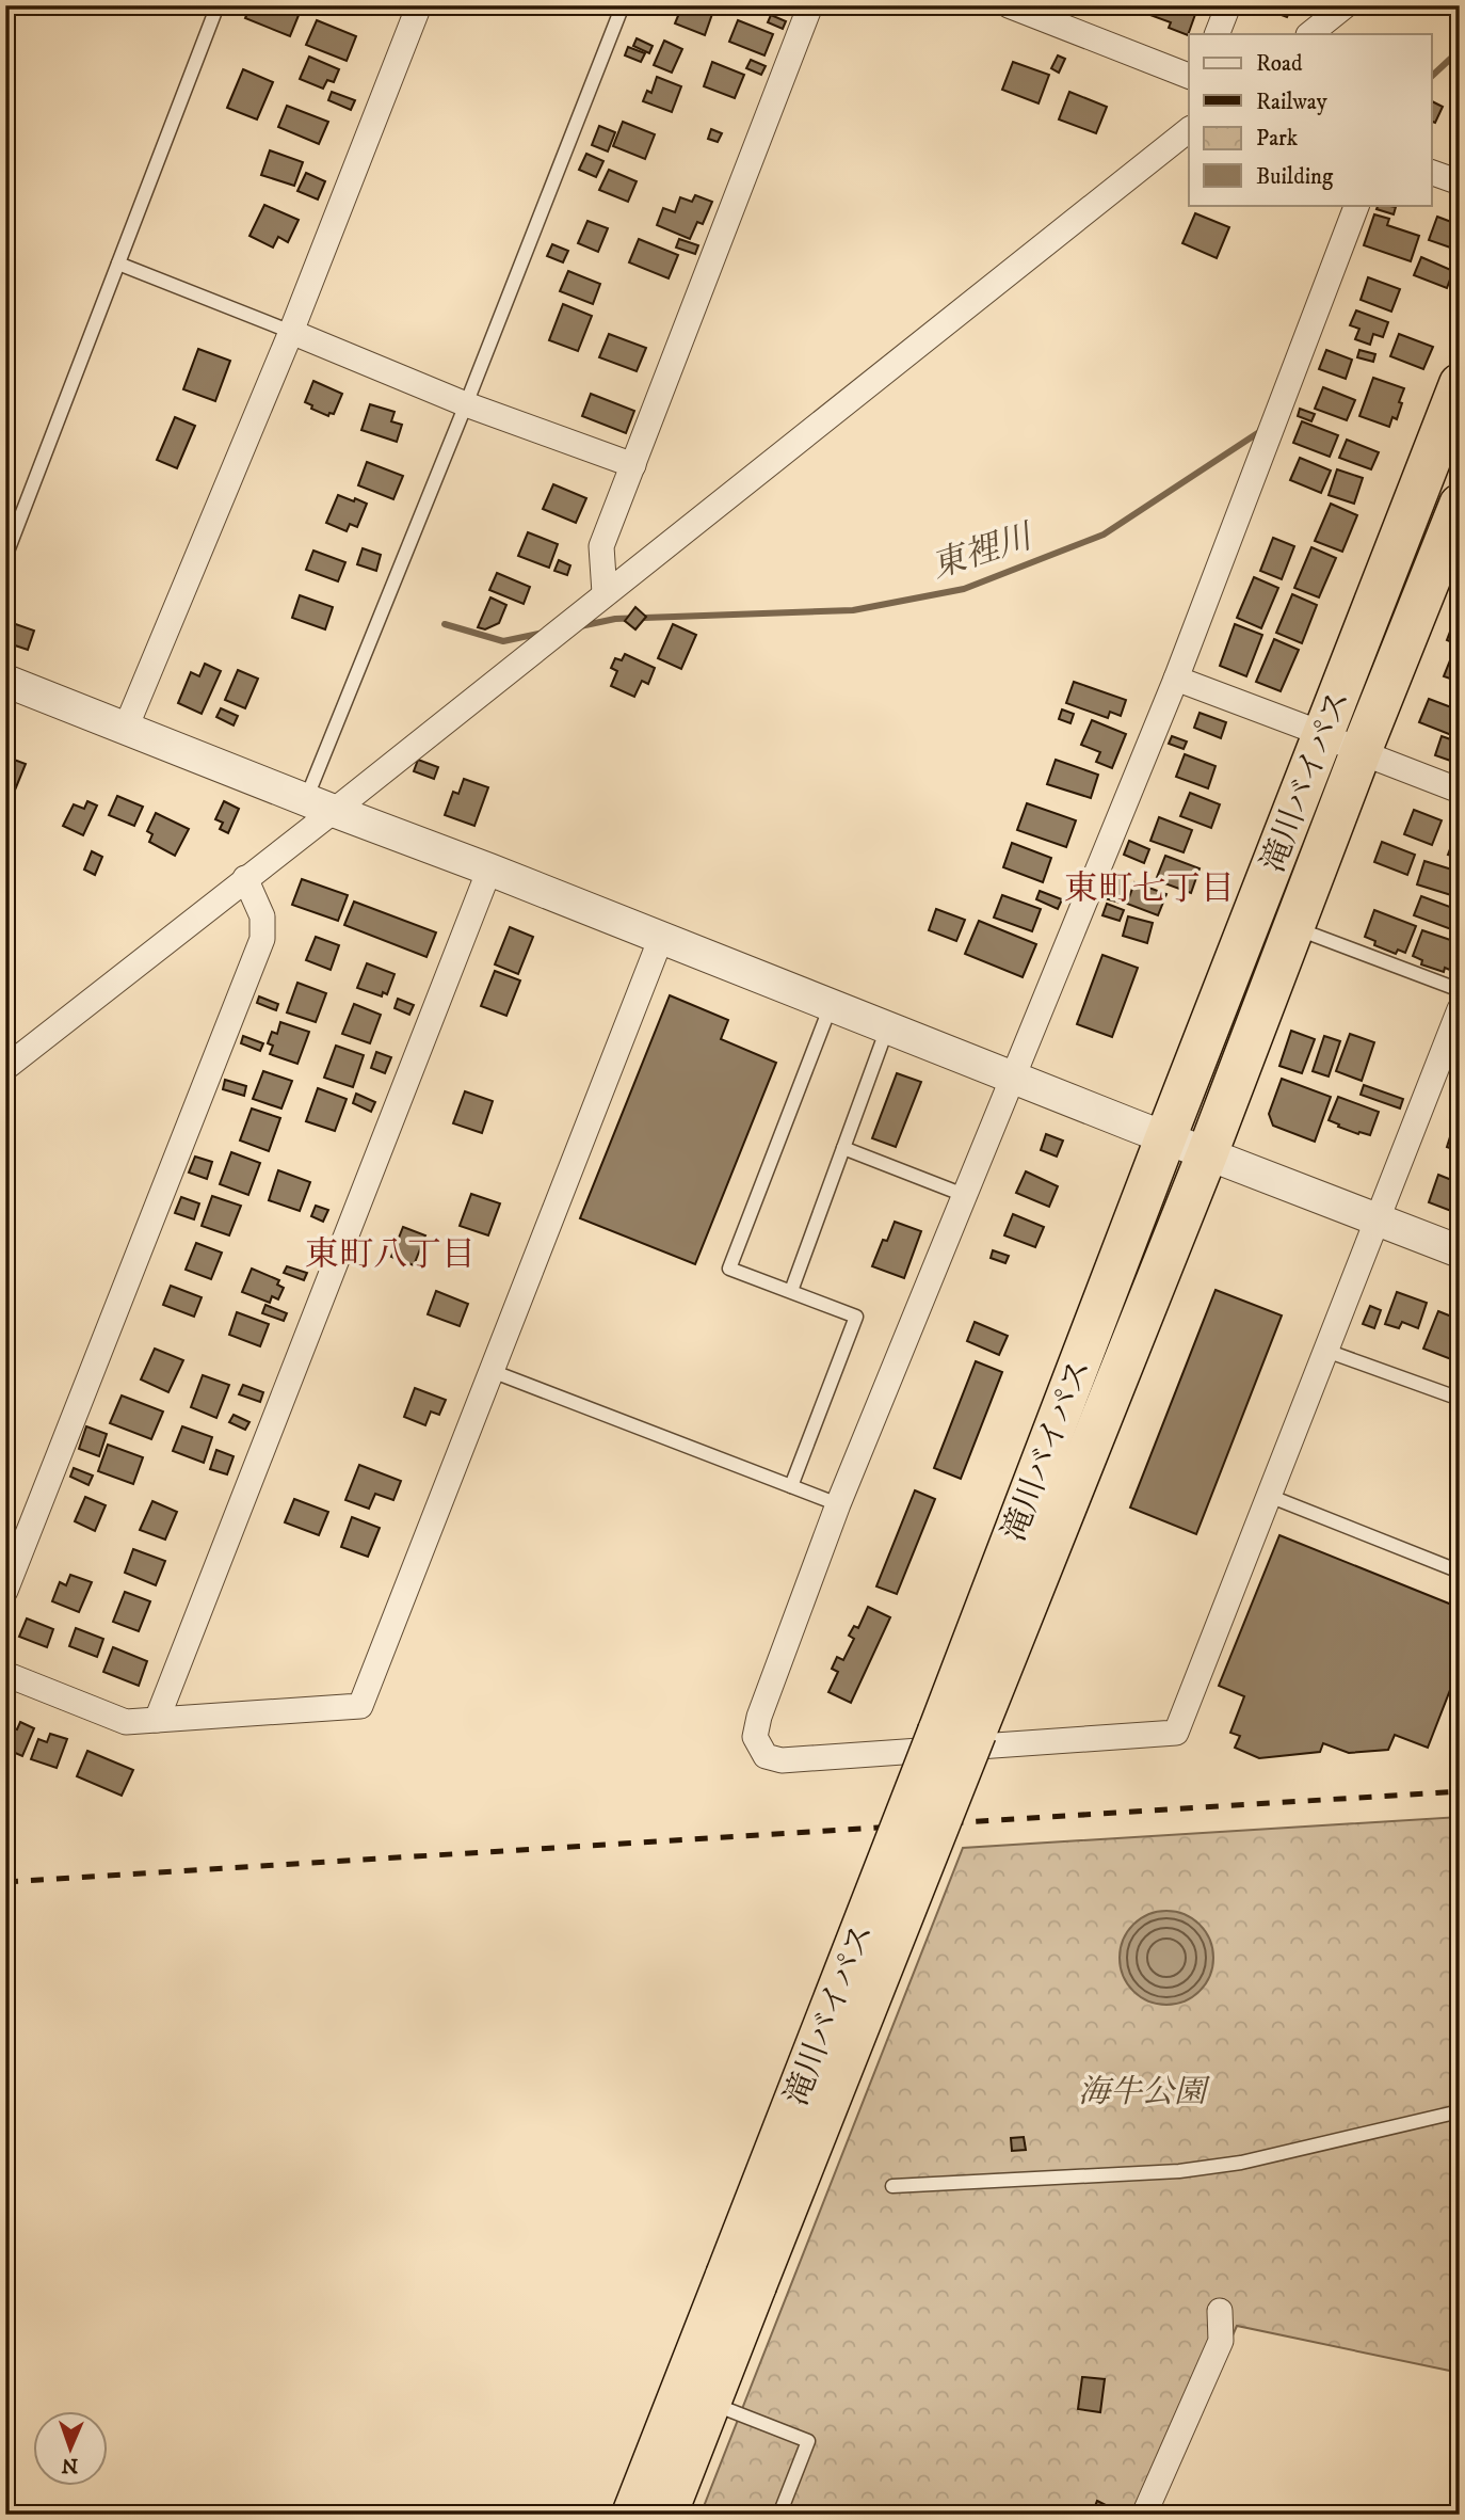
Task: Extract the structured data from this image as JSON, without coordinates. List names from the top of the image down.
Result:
{
  "streets": {
    "highway": ["滝川バイパス"]
  },
  "districts": ["東町七丁目", "東町八丁目"],
  "water": ["東裡川"],
  "parks": ["海牛公園"],
  "legend": [
    "Road",
    "Railway",
    "Park",
    "Building"
  ],
  "north": "bottom"
}
